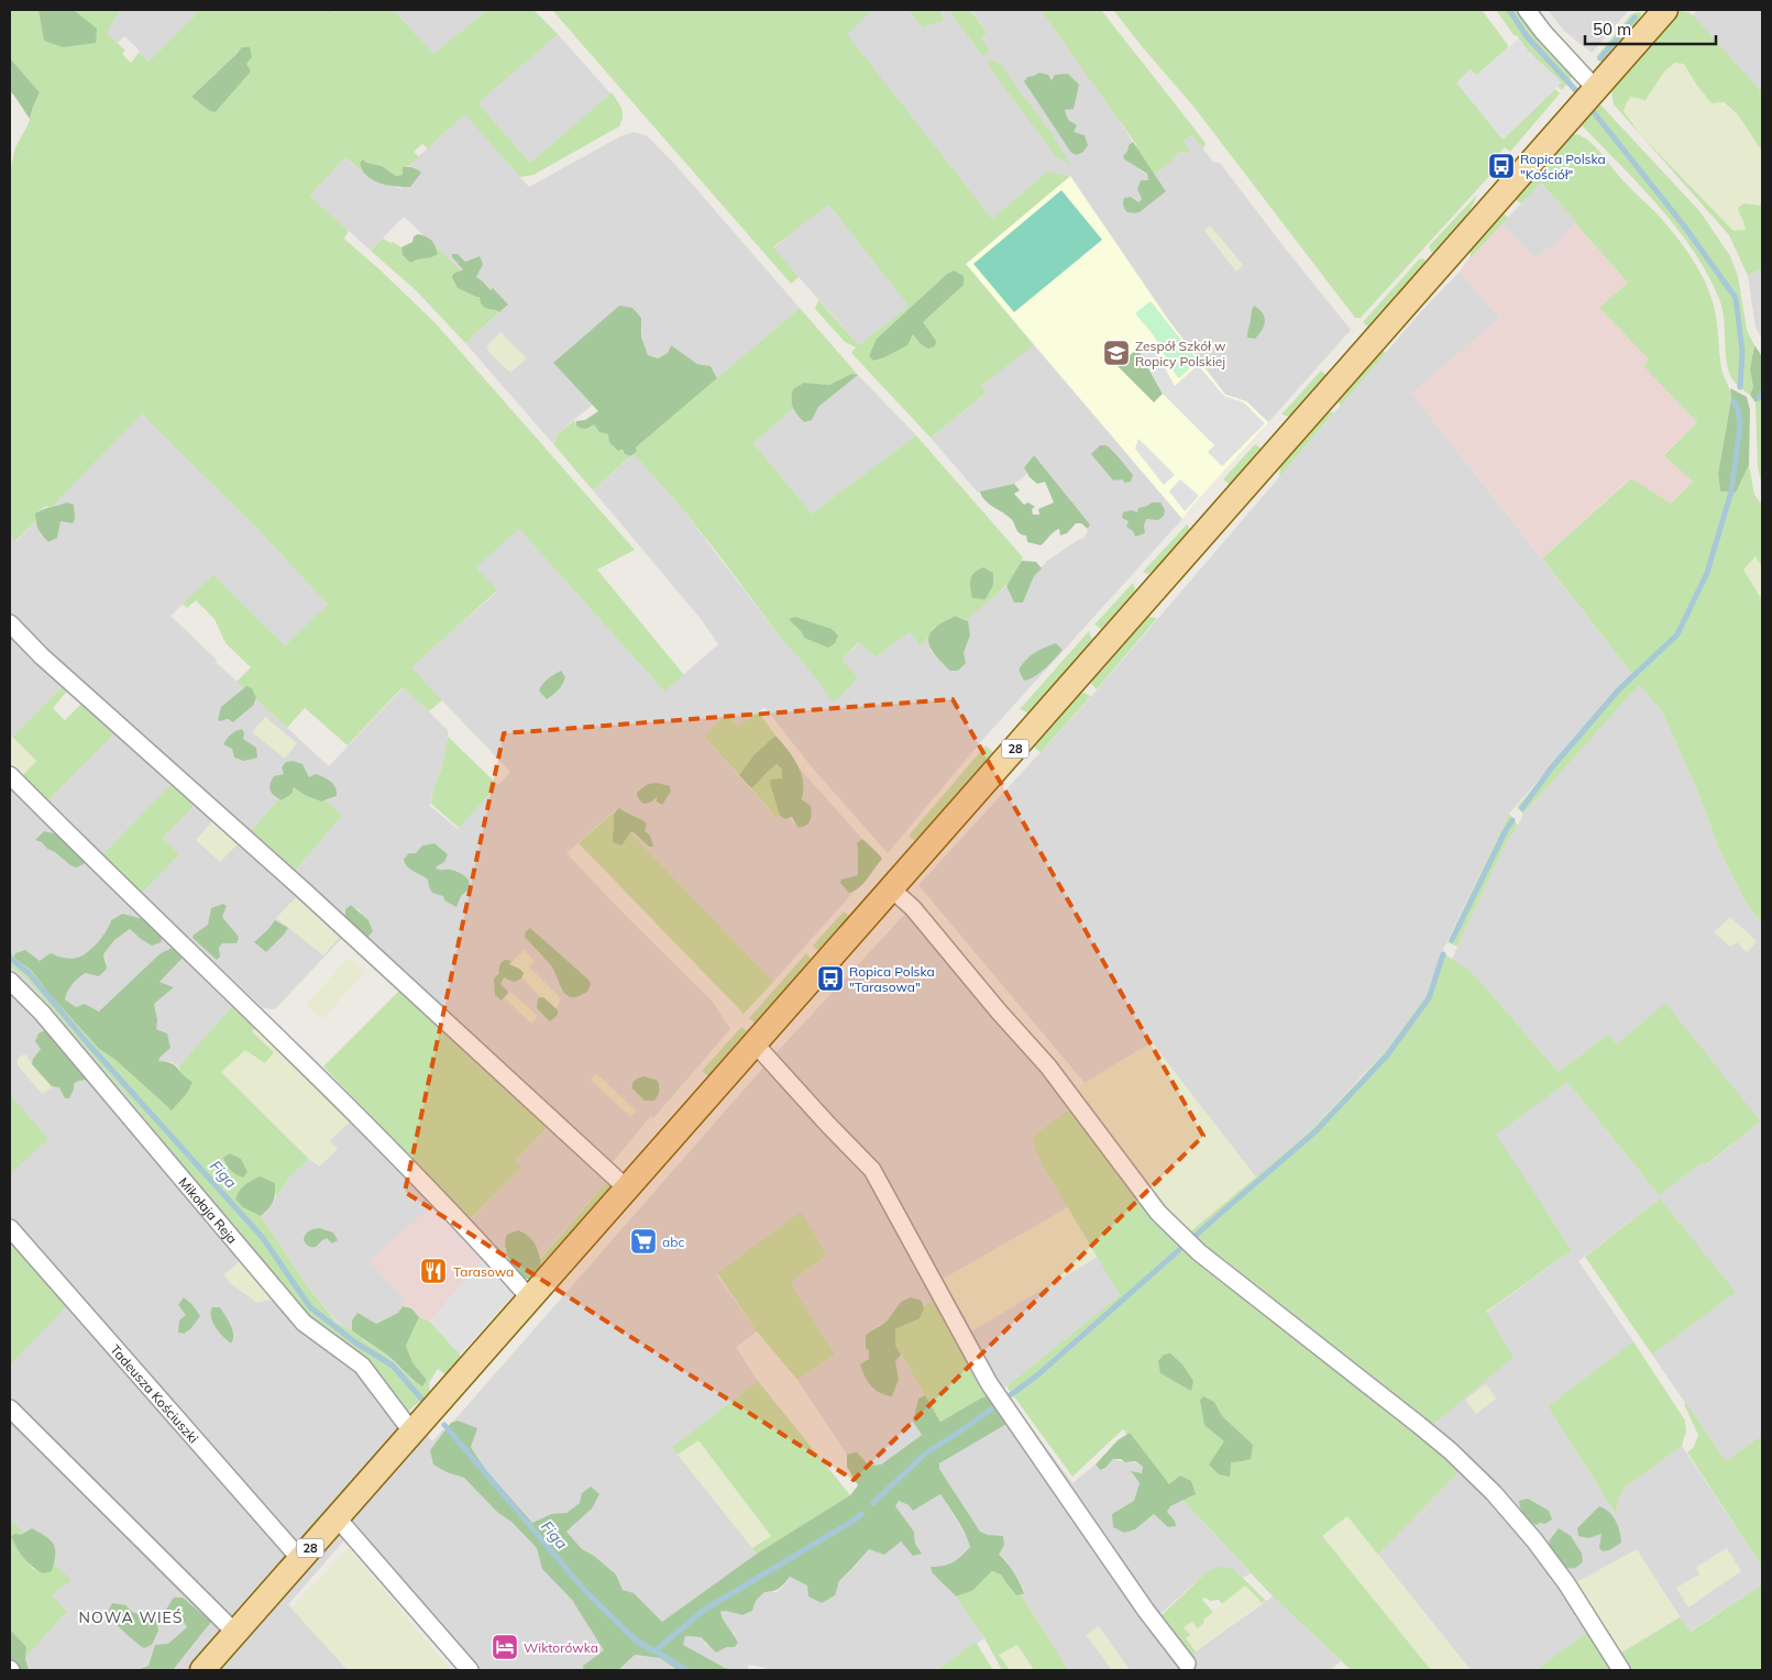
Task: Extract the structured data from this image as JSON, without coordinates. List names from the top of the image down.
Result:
{
  "streets": {
    "main road": ["28"],
    "street": ["Mikołaja Reja", "Tadeusza Kościuszki"]
  },
  "crossings": [
    ["28", "Mikołaja Reja"],
    ["28", "Tadeusza Kościuszki"]
  ],
  "districts": ["NOWA WIEŚ"],
  "water": ["Figa"],
  "places": {
    "bus stop": ["Ropica Polska \"Kościół\"", "Ropica Polska \"Tarasowa\""],
    "school or university": ["Zespół Szkół w Ropicy Polskiej"],
    "supermarket": ["abc"],
    "restaurant": ["Tarasowa"],
    "hotel": ["Wiktorówka"]
  },
  "scale_bar": "50 m"
}
